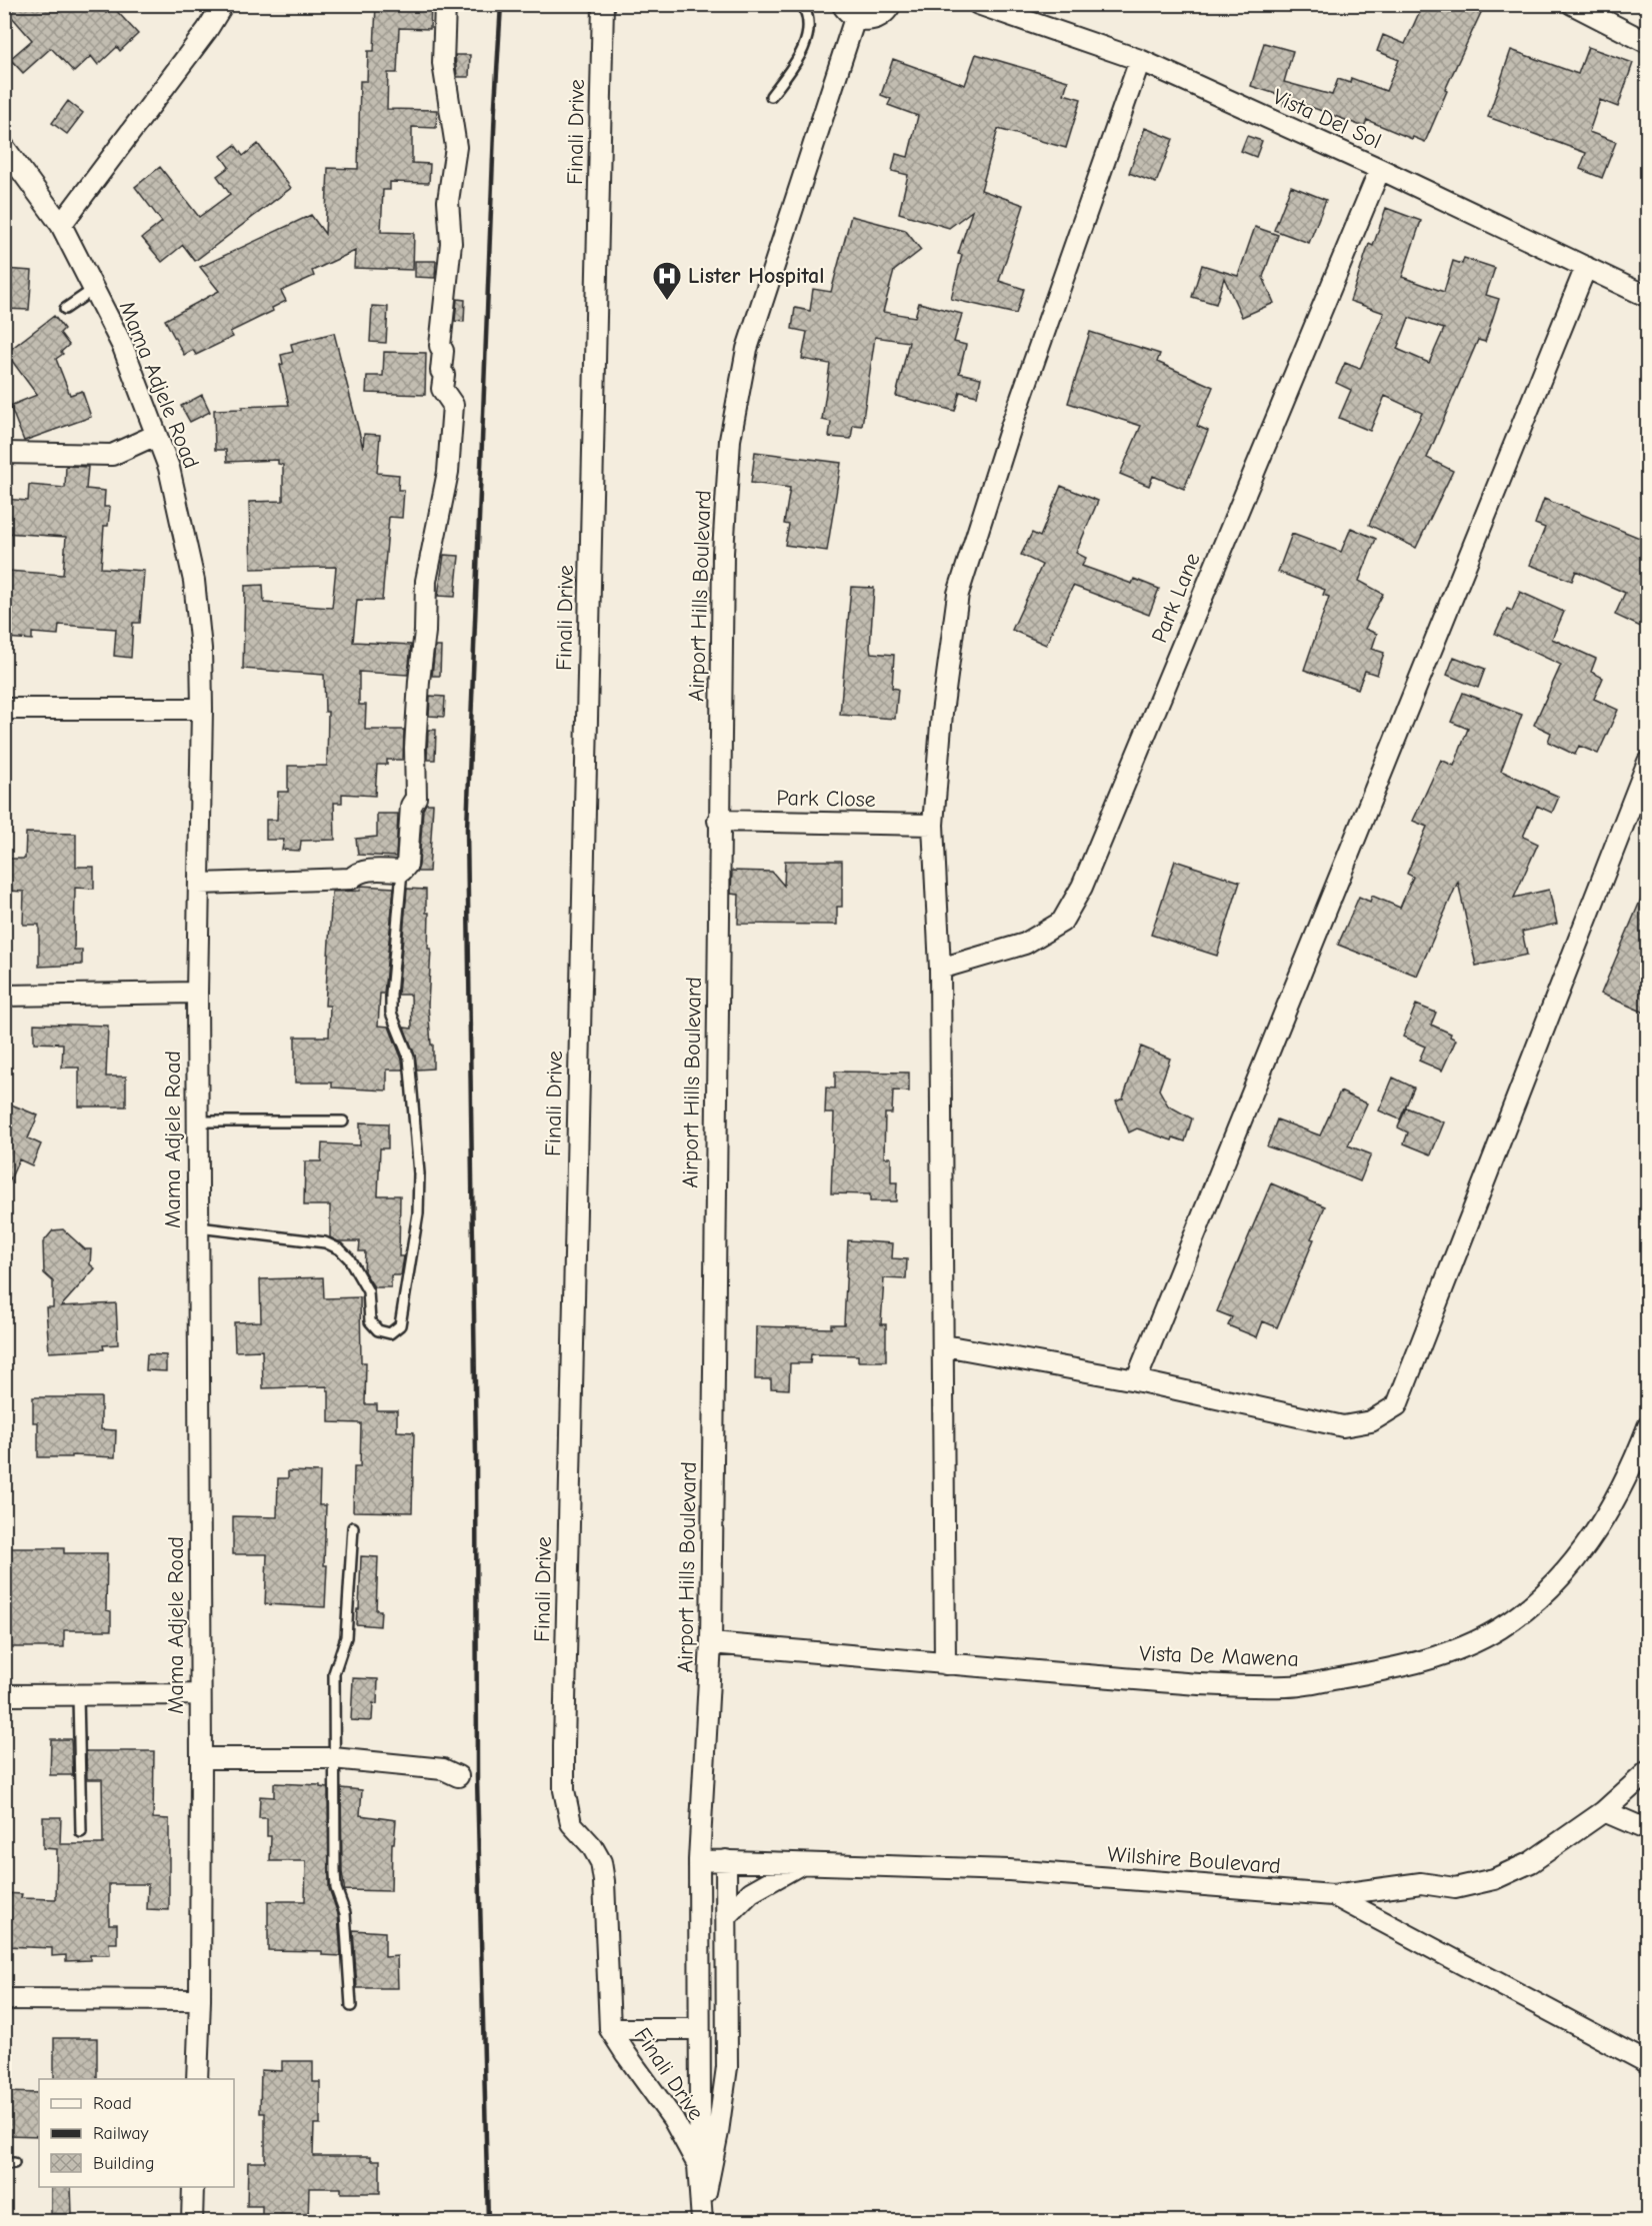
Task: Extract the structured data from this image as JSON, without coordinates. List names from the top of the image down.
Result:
{
  "streets": {
    "street": [
      "Vista Del Sol",
      "Finali Drive",
      "Mama Adjele Road",
      "Airport Hills Boulevard",
      "Park Lane",
      "Park Close",
      "Vista De Mawena",
      "Wilshire Boulevard"
    ]
  },
  "crossings": [
    ["Vista Del Sol", "Park Lane"],
    ["Finali Drive", "Airport Hills Boulevard"],
    ["Airport Hills Boulevard", "Park Close"],
    ["Airport Hills Boulevard", "Vista De Mawena"],
    ["Airport Hills Boulevard", "Wilshire Boulevard"]
  ],
  "places": {
    "hospital": ["Lister Hospital"]
  },
  "legend": ["Road", "Railway", "Building"]
}
